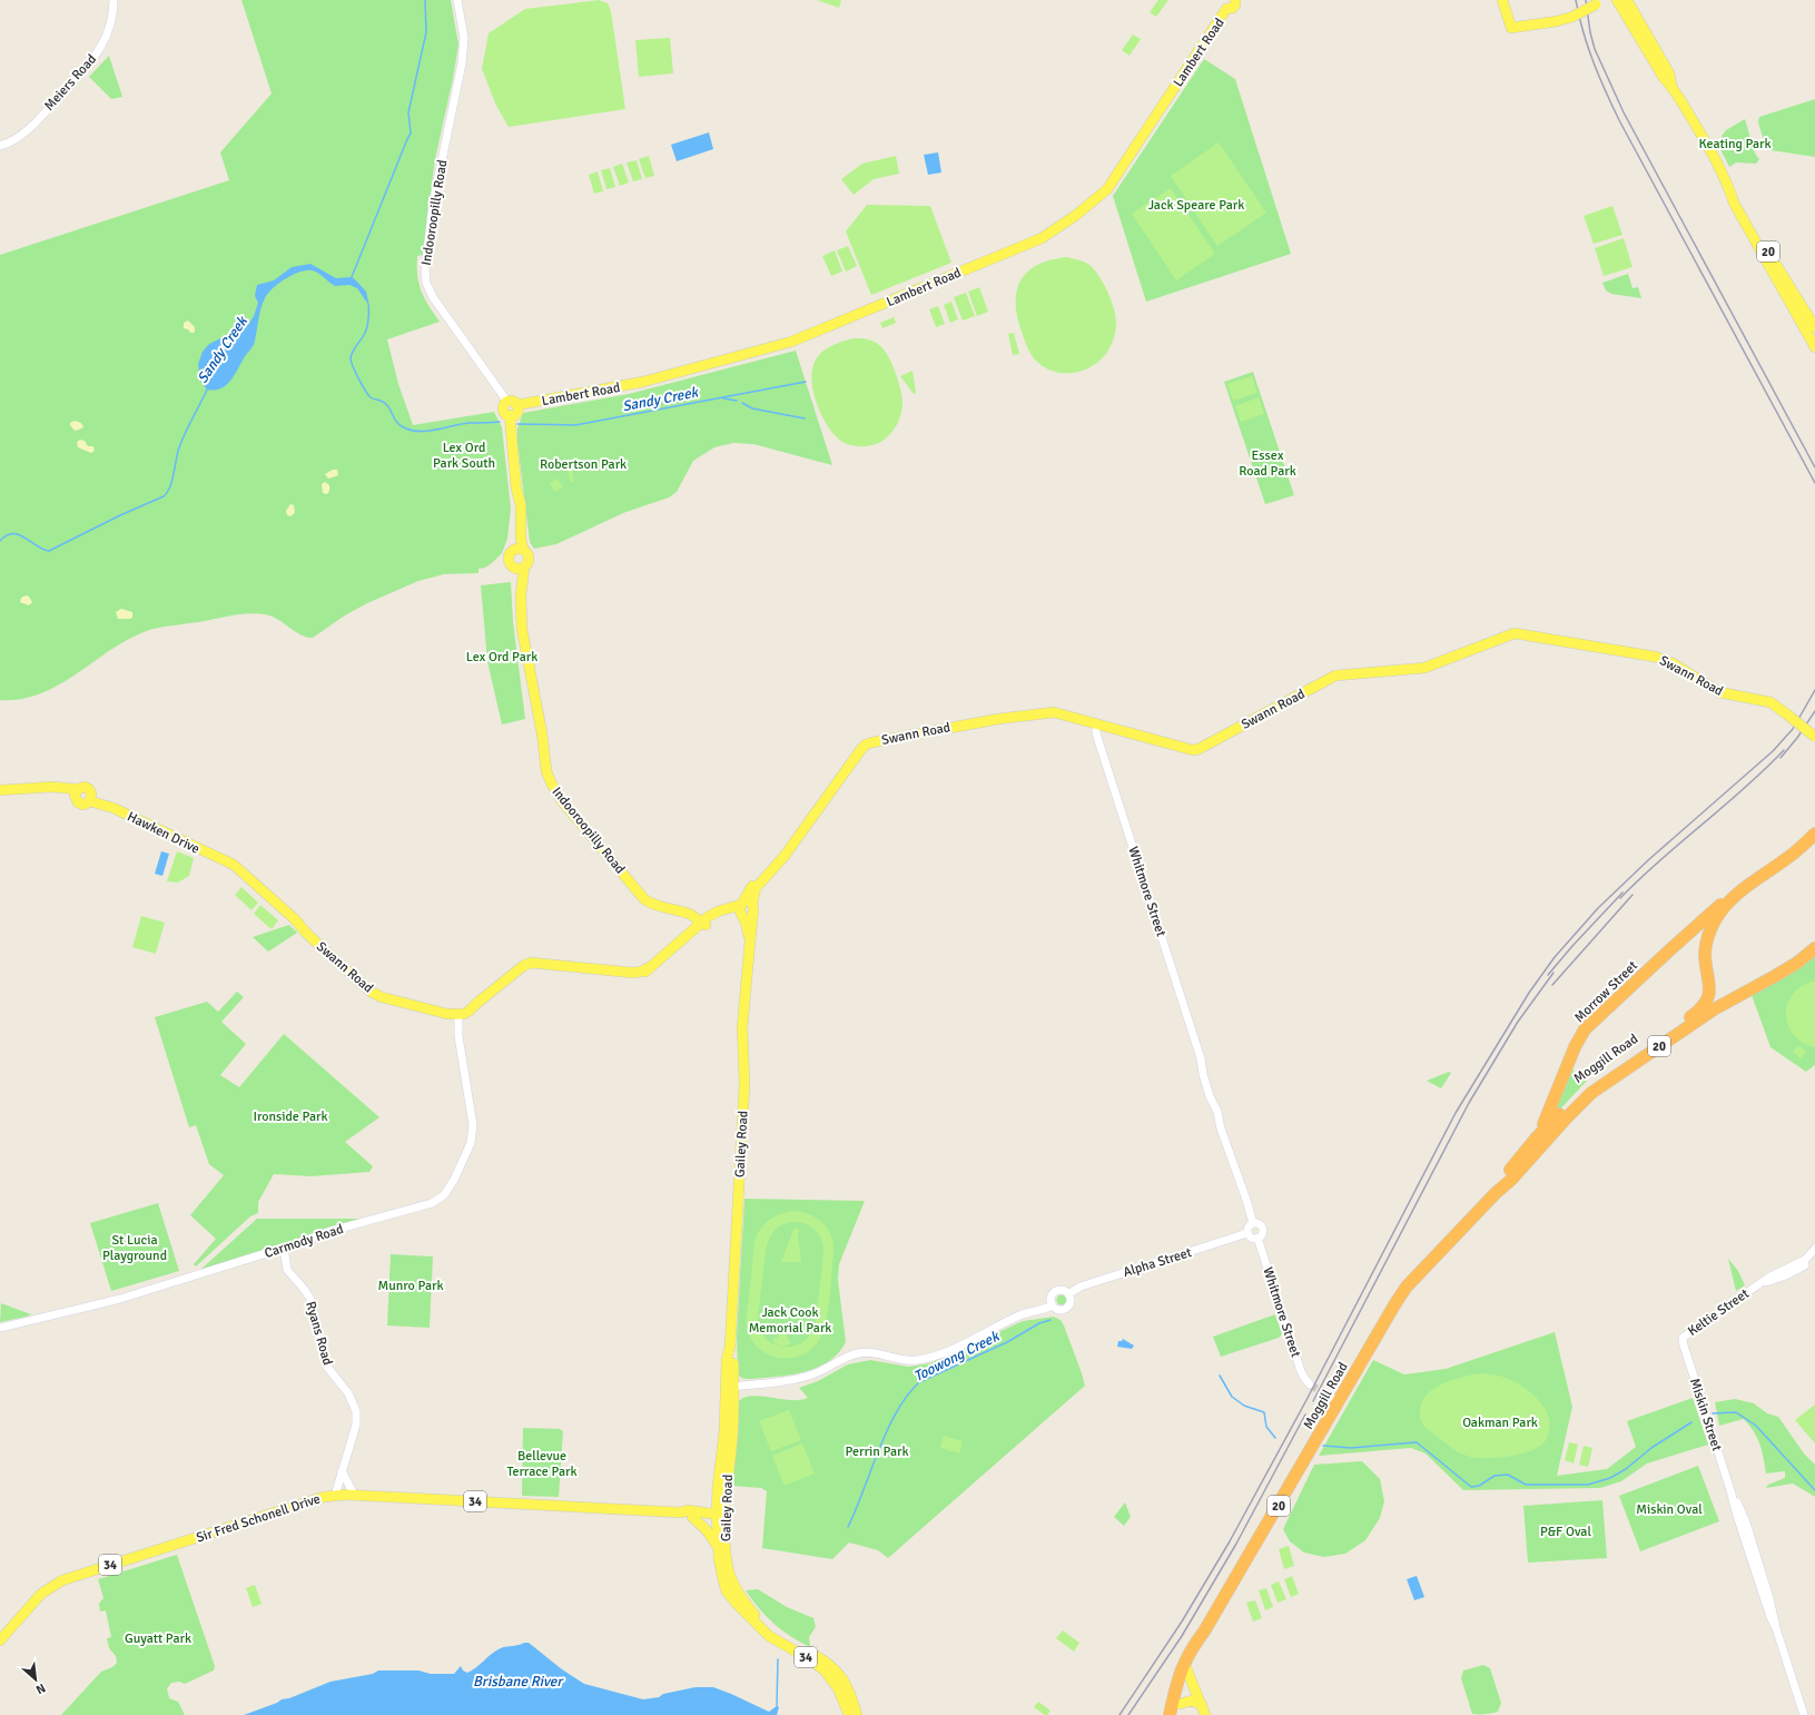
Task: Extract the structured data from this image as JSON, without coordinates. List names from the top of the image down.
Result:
{
  "streets": {
    "highway": ["20", "Morrow Street", "Moggill Road"],
    "main road": [
      "Lambert Road",
      "Indooroopilly Road",
      "Swann Road",
      "Hawken Drive",
      "Gailey Road",
      "34",
      "Sir Fred Schonell Drive"
    ],
    "street": [
      "Meiers Road",
      "Whitmore Street",
      "Carmody Road",
      "Alpha Street",
      "Keltie Street",
      "Ryans Road",
      "Miskin Street"
    ]
  },
  "crossings": [
    ["Lambert Road", "Indooroopilly Road"],
    ["20", "Moggill Road"],
    ["Swann Road", "Hawken Drive"],
    ["Swann Road", "Whitmore Street"],
    ["Swann Road", "Gailey Road"],
    ["Swann Road", "Carmody Road"],
    ["Whitmore Street", "Alpha Street"],
    ["Morrow Street", "Moggill Road"],
    ["Gailey Road", "34"],
    ["Gailey Road", "Sir Fred Schonell Drive"],
    ["Carmody Road", "Ryans Road"],
    ["Keltie Street", "Miskin Street"],
    ["Ryans Road", "Sir Fred Schonell Drive"]
  ],
  "water": ["Sandy Creek", "Toowong Creek", "Brisbane River"],
  "parks": [
    "Keating Park",
    "Jack Speare Park",
    "Lex Ord Park South",
    "Essex Road Park",
    "Robertson Park",
    "Lex Ord Park",
    "Ironside Park",
    "St Lucia Playground",
    "Munro Park",
    "Jack Cook Memorial Park",
    "Oakman Park",
    "Perrin Park",
    "Bellevue Terrace Park",
    "Miskin Oval",
    "P&F Oval",
    "Guyatt Park"
  ],
  "north": "bottom right"
}
